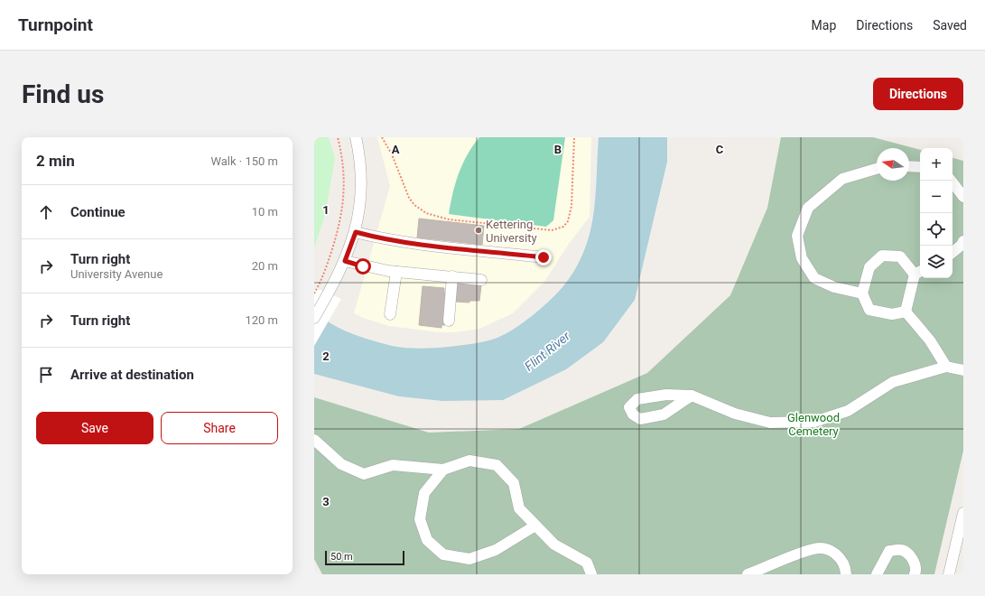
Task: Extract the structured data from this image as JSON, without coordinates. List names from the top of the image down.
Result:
{
  "water": ["Flint River"],
  "parks": ["Glenwood Cemetery"],
  "places": ["Kettering University"],
  "scale_bar": "50 m",
  "north": "left",
  "page": {
    "header": "Turnpoint",
    "nav": ["Map", "Directions", "Saved"],
    "buttons": [
      "Directions",
      ["Save", "Share"]
    ],
    "title": "Find us",
    "heading": ["2 min", "Walk · 150 m"],
    "map_buttons": ["+", "−"],
    "list": [
      ["Continue", "10 m"],
      ["Turn right", "University Avenue", "20 m"],
      ["Turn right", "120 m"],
      "Arrive at destination"
    ],
    "scale": "50 m"
  },
  "grid": {
    "columns": ["A", "B", "C"],
    "rows": ["1", "2", "3"]
  }
}
